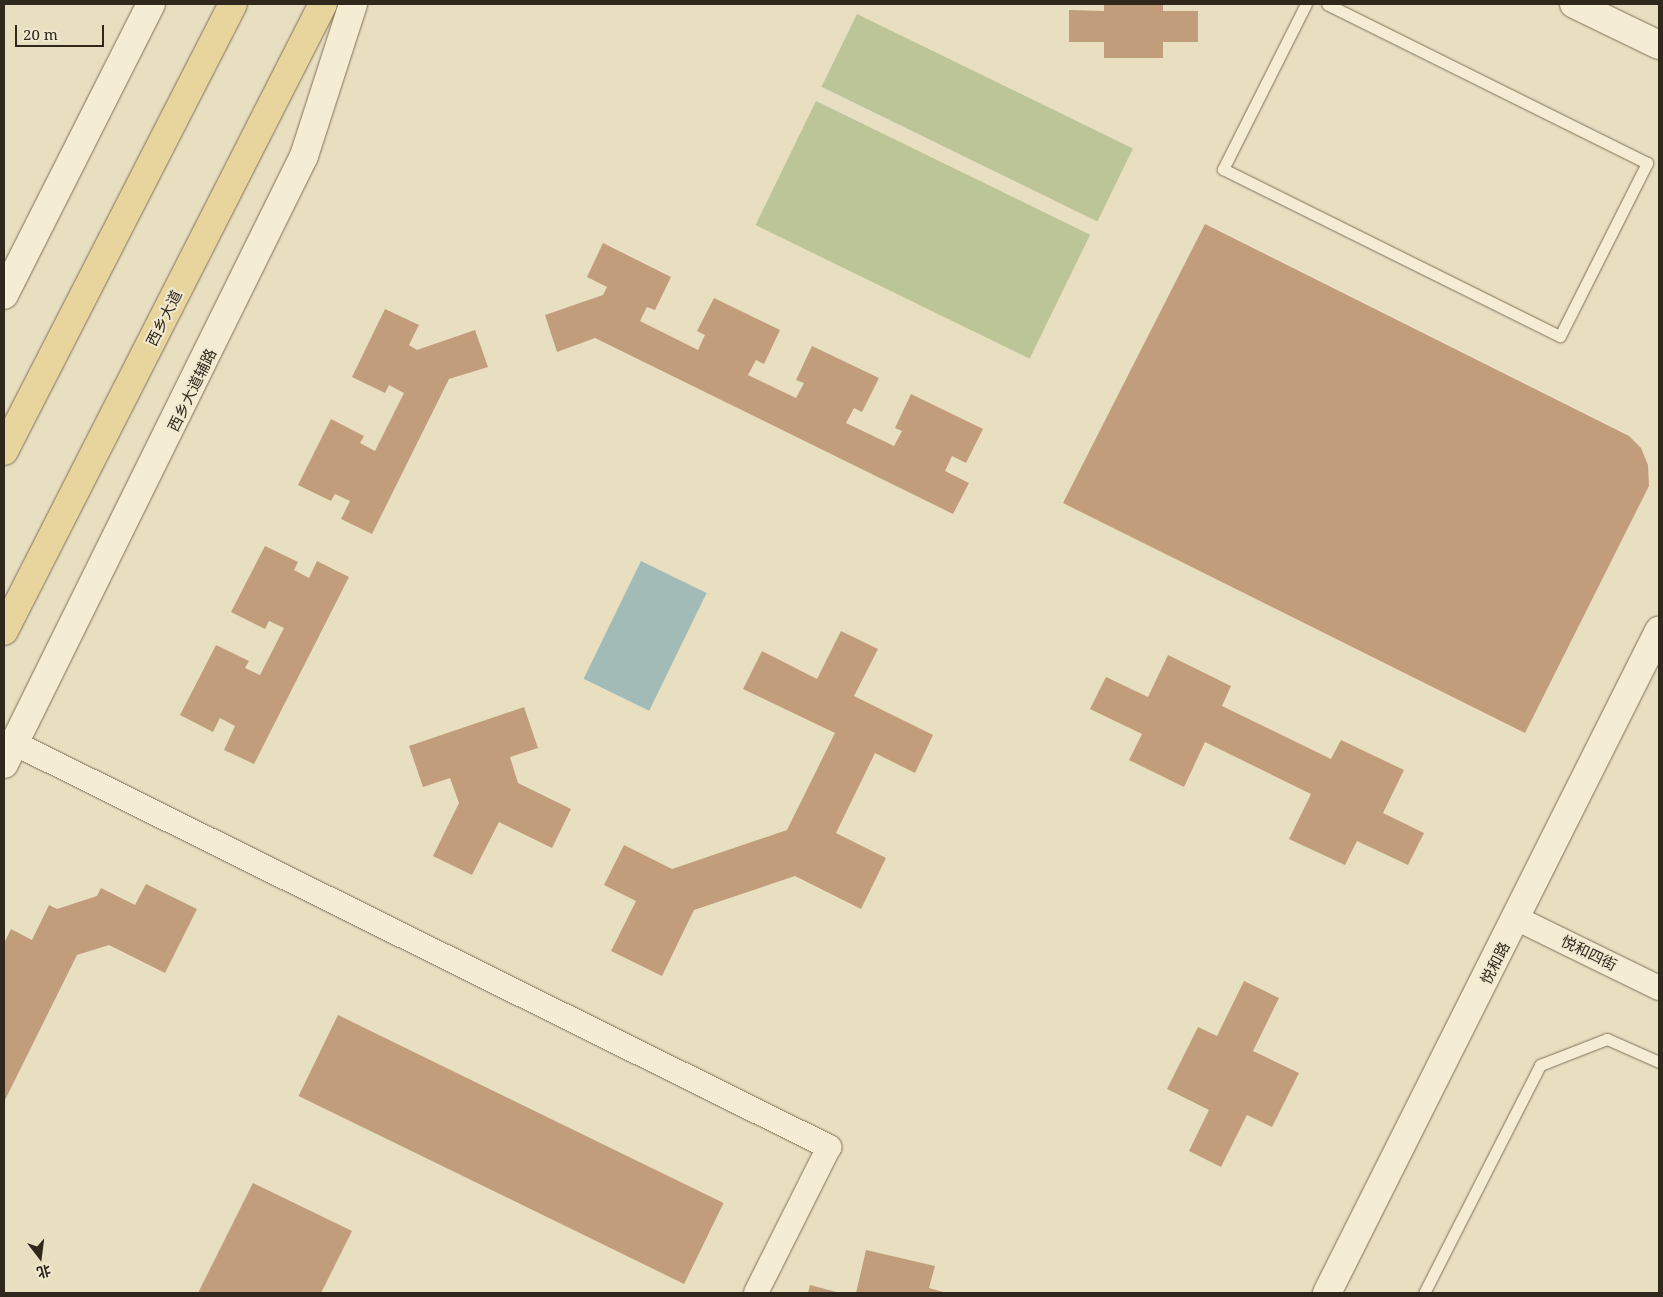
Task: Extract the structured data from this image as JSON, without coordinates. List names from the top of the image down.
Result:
{
  "streets": {
    "main road": ["西乡大道"],
    "street": ["西乡大道辅路", "悦和四街", "悦和路"]
  },
  "crossings": [
    ["悦和四街", "悦和路"]
  ],
  "scale_bar": "20 m",
  "north": "bottom"
}
